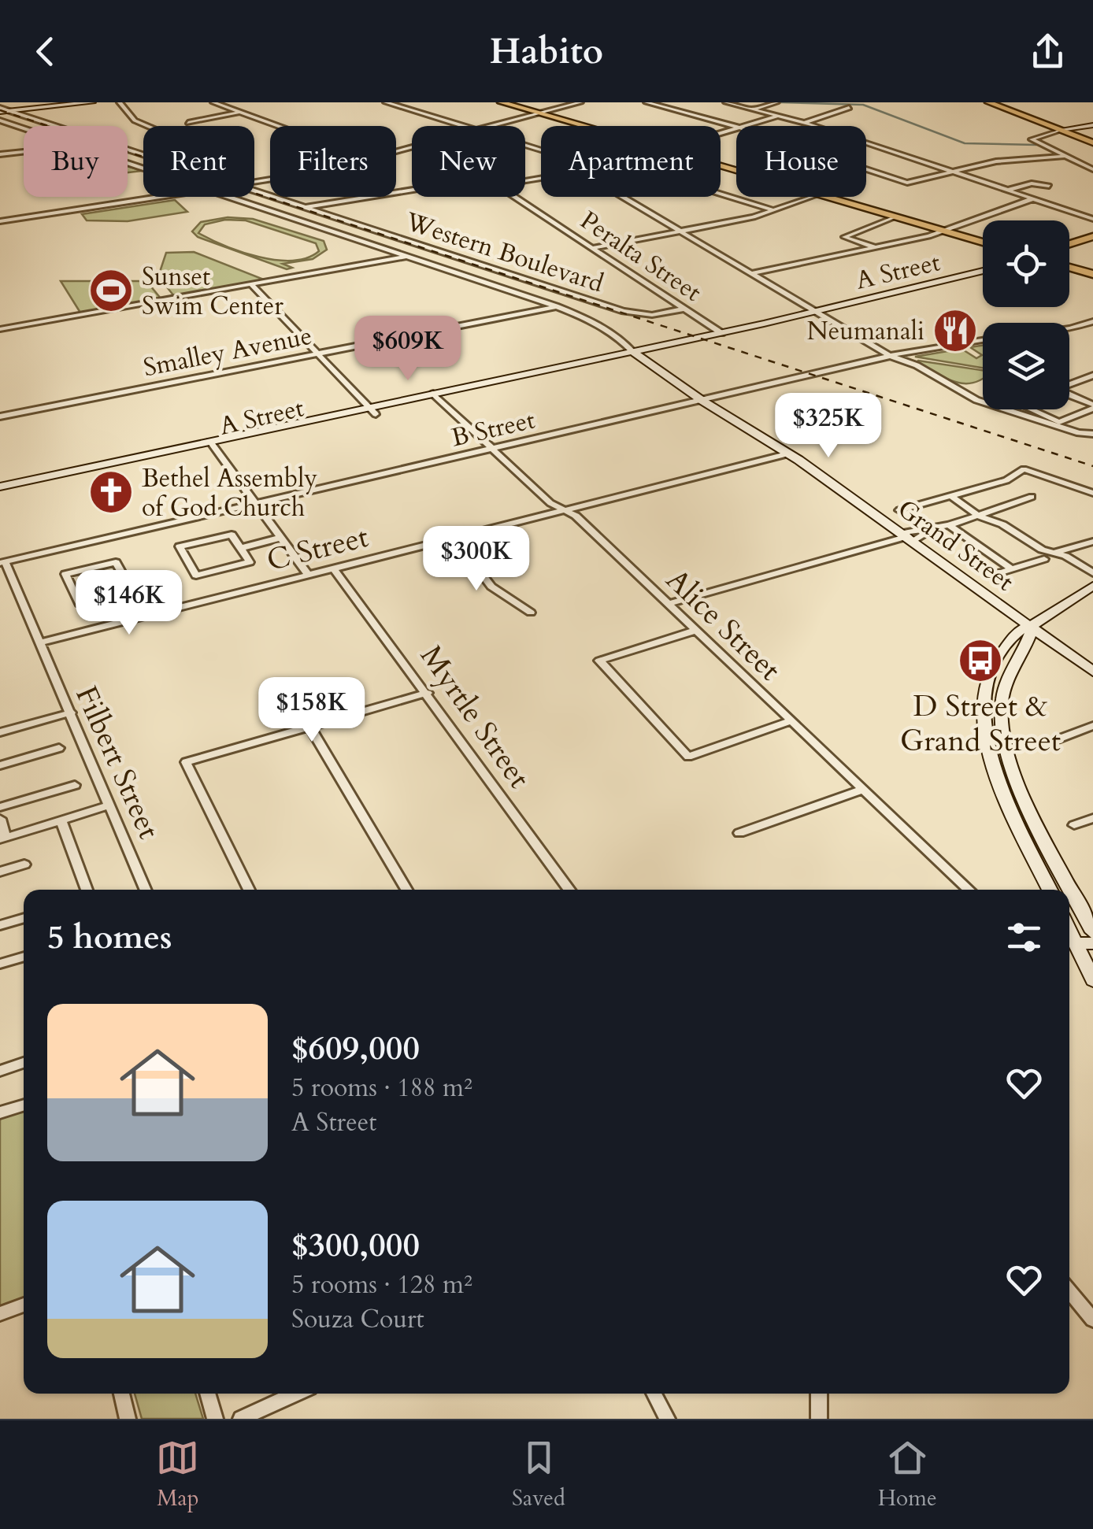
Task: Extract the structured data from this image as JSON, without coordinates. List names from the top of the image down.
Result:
{
  "streets": {
    "main road": ["A Street", "Grand Street"],
    "street": [
      "Western Boulevard",
      "Peralta Street",
      "Smalley Avenue",
      "B Street",
      "C Street",
      "Alice Street",
      "Myrtle Street",
      "Filbert Street"
    ]
  },
  "crossings": [
    ["Western Boulevard", "Peralta Street"],
    ["Western Boulevard", "A Street"],
    ["Western Boulevard", "Smalley Avenue"],
    ["Western Boulevard", "Grand Street"],
    ["Peralta Street", "A Street"],
    ["A Street", "Grand Street"],
    ["A Street", "Alice Street"],
    ["B Street", "Grand Street"],
    ["B Street", "Alice Street"],
    ["B Street", "Filbert Street"],
    ["Grand Street", "C Street"],
    ["C Street", "Alice Street"],
    ["C Street", "Myrtle Street"],
    ["C Street", "Filbert Street"]
  ],
  "places": {
    "sports": ["Sunset Swim Center"],
    "restaurant": ["Neumanali"],
    "church": ["Bethel Assembly of God Church"],
    "bus stop": ["D Street & Grand Street"]
  },
  "page": {
    "header": "Habito",
    "chip": [
      "Buy",
      "Rent",
      "Filters",
      "New",
      "Apartment",
      "House"
    ],
    "price": [
      "$609K",
      "$325K",
      "$300K",
      "$146K",
      "$158K"
    ],
    "heading": "5 homes",
    "list": [
      {
        "name": "$609,000",
        "note": "5 rooms · 188 m² · A Street"
      },
      {
        "name": "$300,000",
        "note": "5 rooms · 128 m² · Souza Court"
      }
    ],
    "tabs": ["Map", "Saved", "Home"]
  }
}
